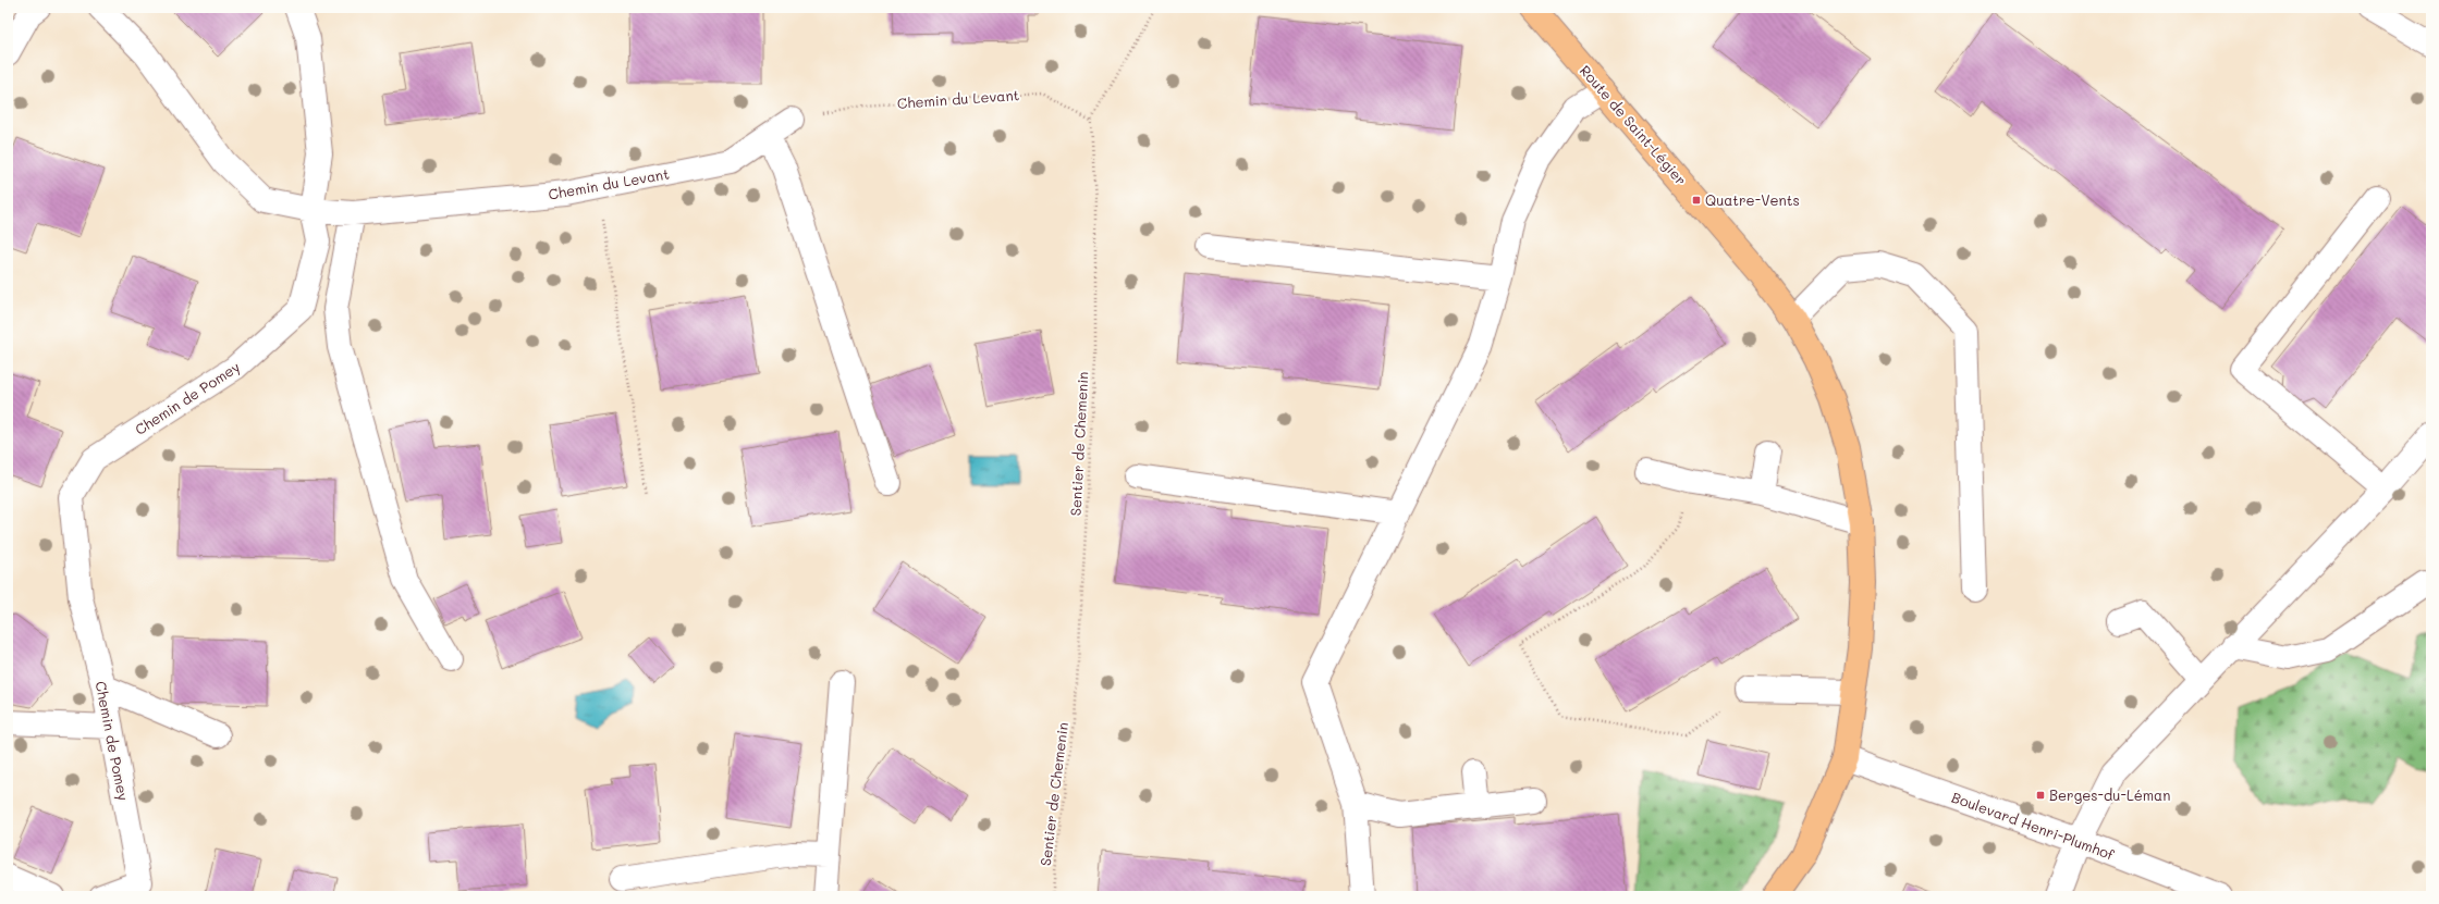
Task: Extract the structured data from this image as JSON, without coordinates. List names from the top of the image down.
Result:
{
  "streets": {
    "main road": ["Route de Saint-Légier"],
    "street": ["Chemin du Levant", "Chemin de Pomey", "Boulevard Henri-Plumhof"],
    "path": ["Sentier de Chemenin"]
  },
  "crossings": [
    ["Chemin du Levant", "Chemin de Pomey"],
    ["Chemin du Levant", "Sentier de Chemenin"],
    ["Route de Saint-Légier", "Boulevard Henri-Plumhof"]
  ],
  "places": {
    "transit": ["Quatre-Vents", "Berges-du-Léman"]
  }
}
